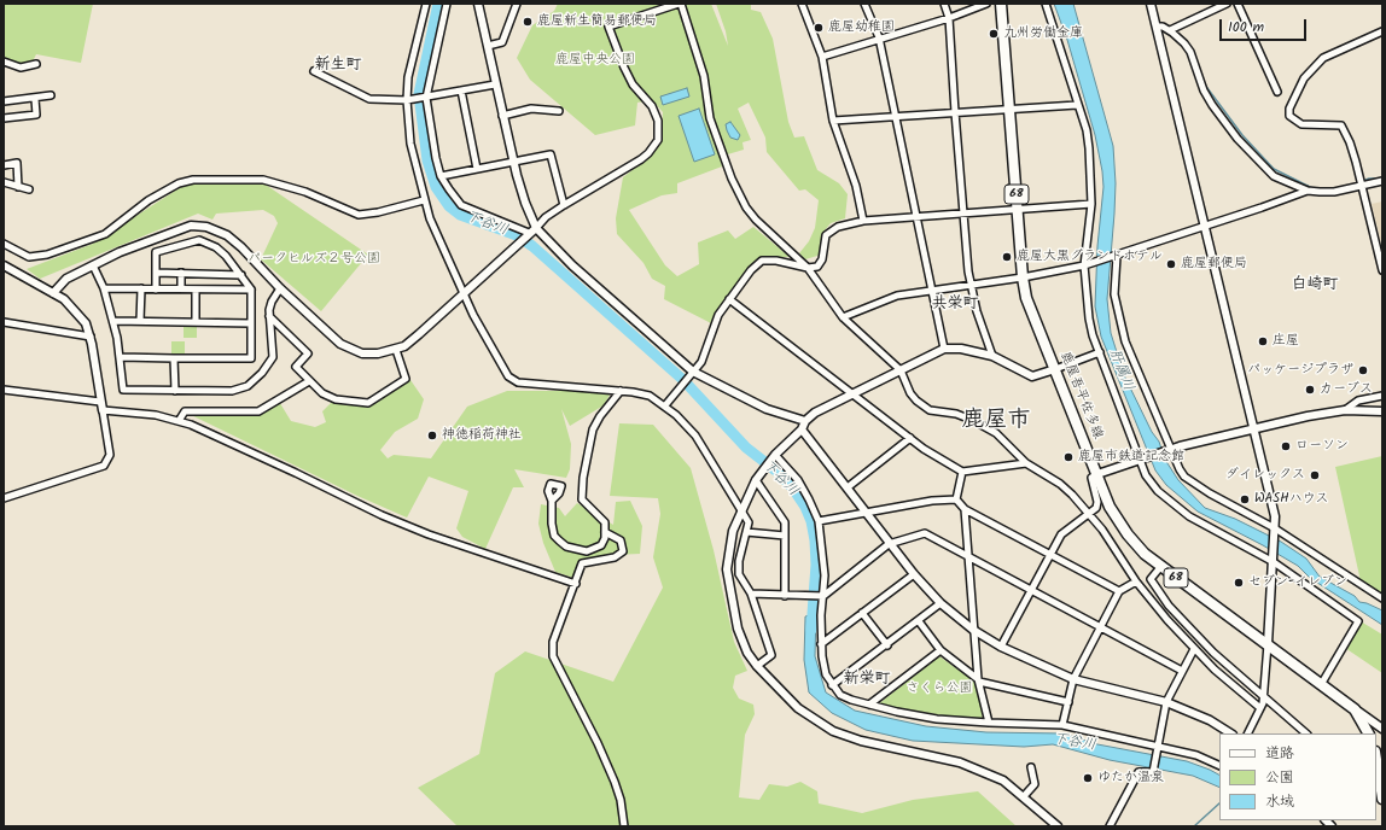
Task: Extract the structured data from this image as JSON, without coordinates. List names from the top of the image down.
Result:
{
  "streets": {
    "main road": ["68", "鹿屋吾平佐多線"]
  },
  "districts": [
    "新生町",
    "白崎町",
    "共栄町",
    "鹿屋市",
    "新栄町"
  ],
  "water": ["下谷川", "肝属川"],
  "parks": ["鹿屋中央公園", "パークヒルズ２号公園", "さくら公園"],
  "places": [
    "鹿屋新生簡易郵便局",
    "鹿屋幼稚園",
    "九州労働金庫",
    "鹿屋大黒グランドホテル",
    "鹿屋郵便局",
    "庄屋",
    "パッケージプラザ",
    "カーブス",
    "神徳稲荷神社",
    "ローソン",
    "鹿屋市鉄道記念館",
    "ダイレックス",
    "WASHハウス",
    "セブン-イレブン",
    "ゆたか温泉"
  ],
  "legend": ["道路", "公園", "水域"],
  "scale_bar": "100 m"
}
